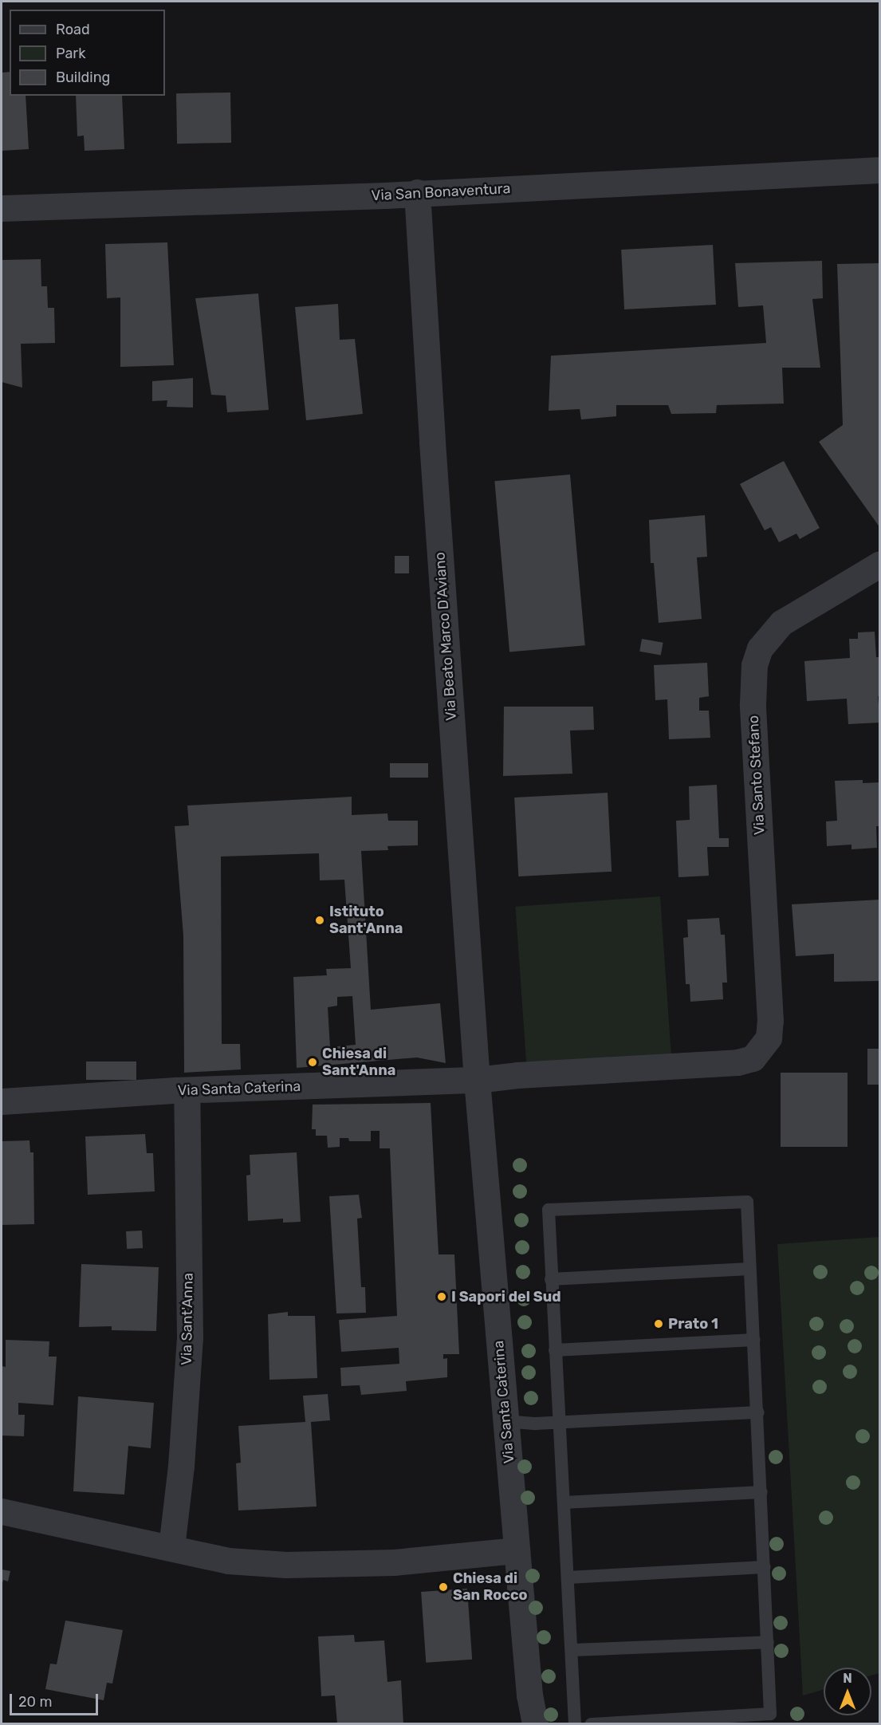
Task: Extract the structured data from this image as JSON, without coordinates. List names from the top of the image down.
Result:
{
  "streets": {
    "street": [
      "Via San Bonaventura",
      "Via Beato Marco D'Aviano",
      "Via Santo Stefano",
      "Via Santa Caterina",
      "Via Sant'Anna"
    ]
  },
  "crossings": [
    ["Via San Bonaventura", "Via Beato Marco D'Aviano"],
    ["Via Beato Marco D'Aviano", "Via Santa Caterina"],
    ["Via Santo Stefano", "Via Santa Caterina"],
    ["Via Santa Caterina", "Via Sant'Anna"]
  ],
  "places": [
    "Istituto Sant'Anna",
    "Chiesa di Sant'Anna",
    "I Sapori del Sud",
    "Prato 1",
    "Chiesa di San Rocco"
  ],
  "legend": ["Road", "Park", "Building"],
  "scale_bar": "20 m",
  "north": "top"
}
